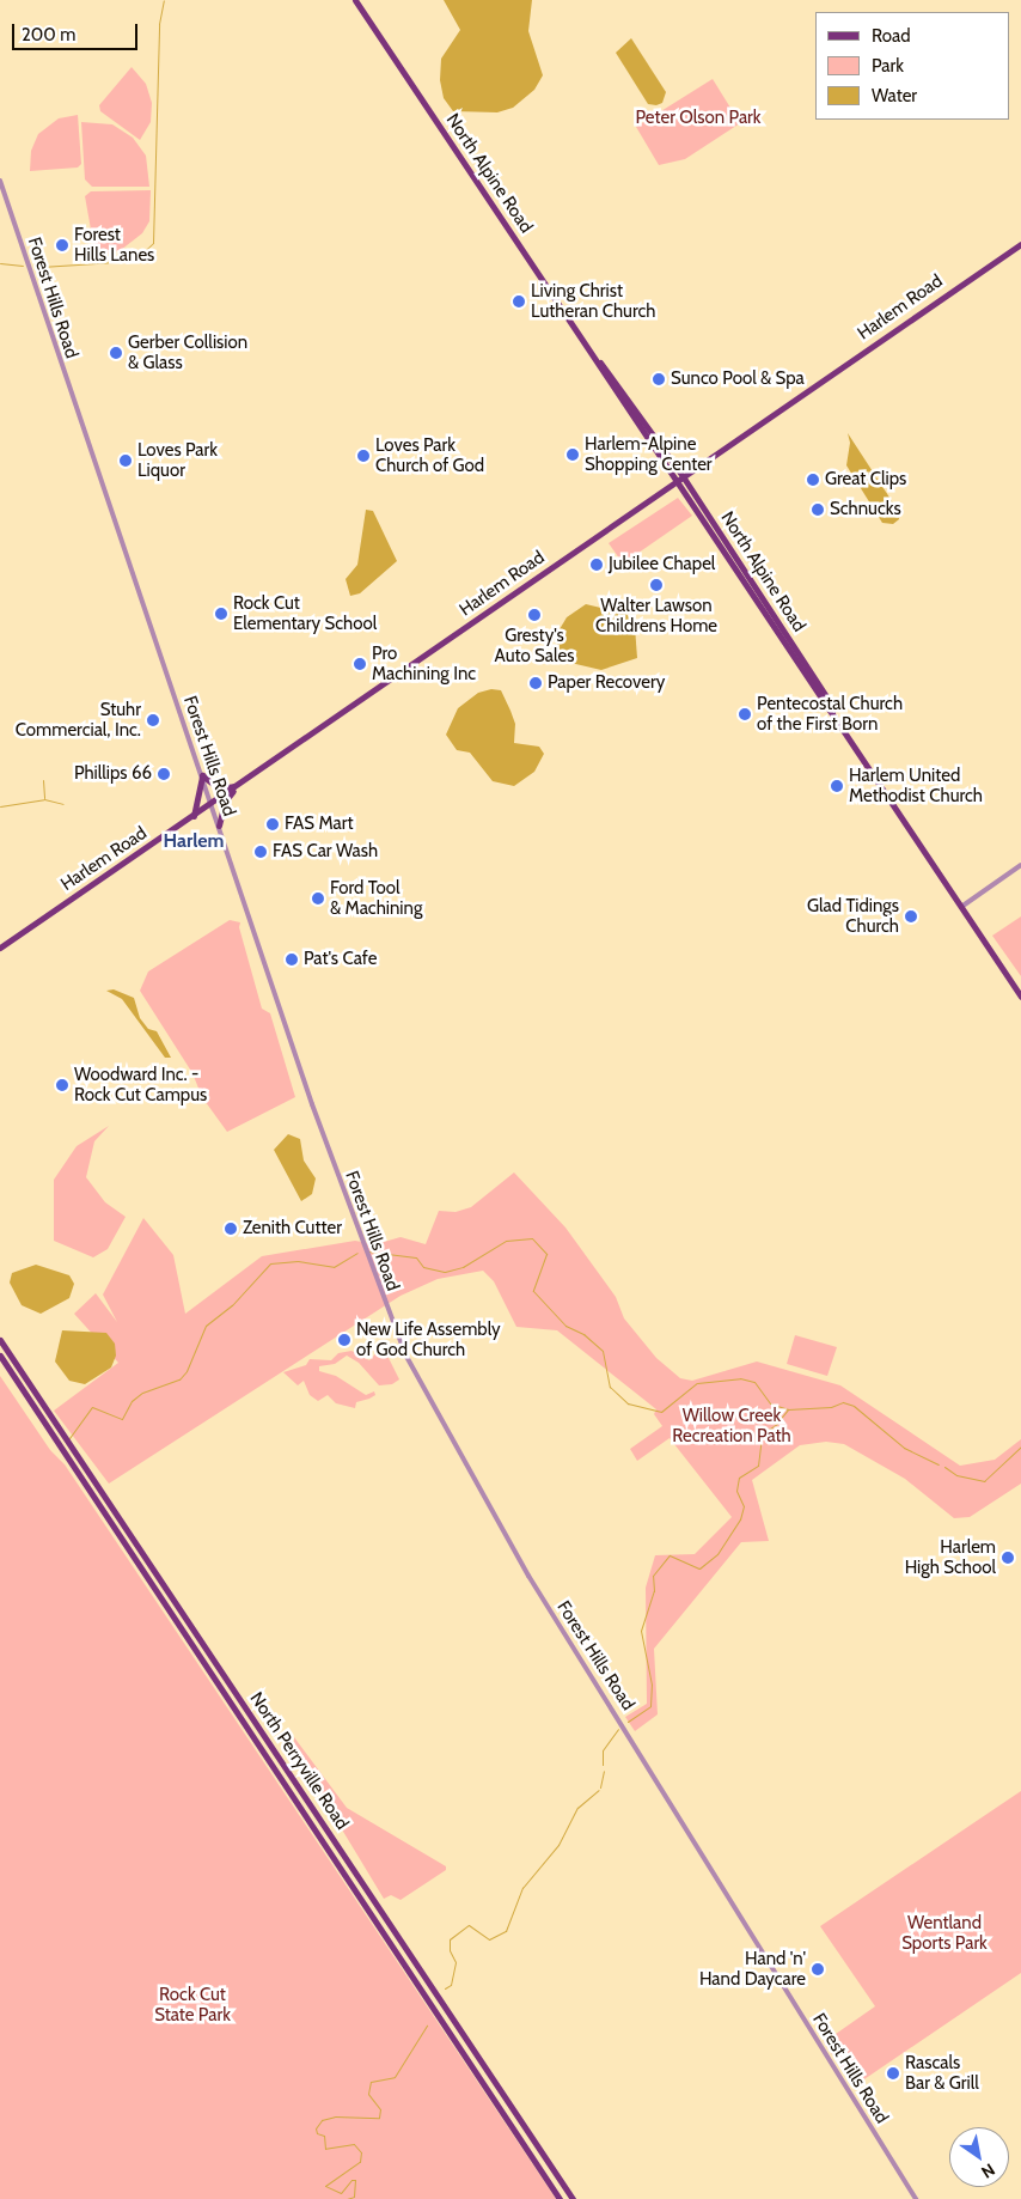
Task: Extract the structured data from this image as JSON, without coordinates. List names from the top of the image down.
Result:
{
  "streets": {
    "main road": ["North Alpine Road", "Harlem Road", "North Perryville Road"],
    "street": ["Forest Hills Road"]
  },
  "crossings": [
    ["North Alpine Road", "Harlem Road"],
    ["Forest Hills Road", "Harlem Road"]
  ],
  "districts": ["Harlem"],
  "parks": [
    "Peter Olson Park",
    "Willow Creek Recreation Path",
    "Wentland Sports Park",
    "Rock Cut State Park"
  ],
  "places": [
    "Forest Hills Lanes",
    "Living Christ Lutheran Church",
    "Gerber Collision & Glass",
    "Sunco Pool & Spa",
    "Harlem-Alpine Shopping Center",
    "Loves Park Church of God",
    "Loves Park Liquor",
    "Great Clips",
    "Schnucks",
    "Jubilee Chapel",
    "Walter Lawson Childrens Home",
    "Rock Cut Elementary School",
    "Gresty's Auto Sales",
    "Pro Machining Inc",
    "Paper Recovery",
    "Pentecostal Church of the First Born",
    "Stuhr Commercial, Inc.",
    "Phillips 66",
    "Harlem United Methodist Church",
    "FAS Mart",
    "FAS Car Wash",
    "Ford Tool & Machining",
    "Glad Tidings Church",
    "Pat's Cafe",
    "Woodward Inc. - Rock Cut Campus",
    "Zenith Cutter",
    "New Life Assembly of God Church",
    "Harlem High School",
    "Hand 'n' Hand Daycare",
    "Rascals Bar & Grill"
  ],
  "legend": ["Road", "Park", "Water"],
  "scale_bar": "200 m",
  "north": "bottom right"
}
